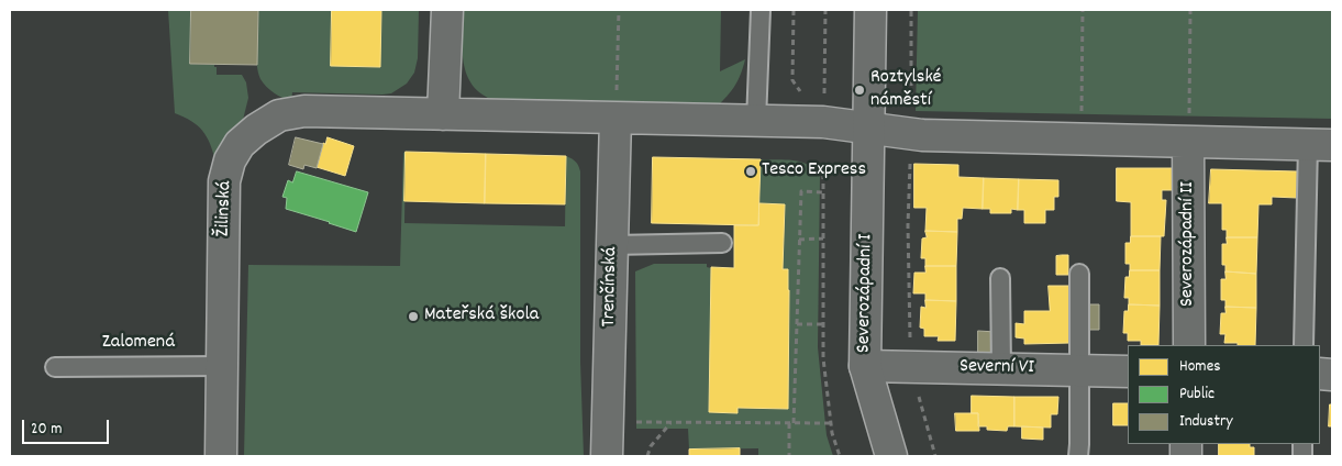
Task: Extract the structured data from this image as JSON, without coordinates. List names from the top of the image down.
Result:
{
  "streets": {
    "street": [
      "Žilinská",
      "Severozápadní II",
      "Trenčínská",
      "Severozápadní I",
      "Severní VI"
    ],
    "lane": ["Zalomená"]
  },
  "crossings": [
    ["Žilinská", "Zalomená"],
    ["Severozápadní I", "Severní VI"]
  ],
  "places": ["Roztylské náměstí", "Tesco Express", "Mateřská škola"],
  "legend": ["Homes", "Public", "Industry"],
  "scale_bar": "20 m"
}
